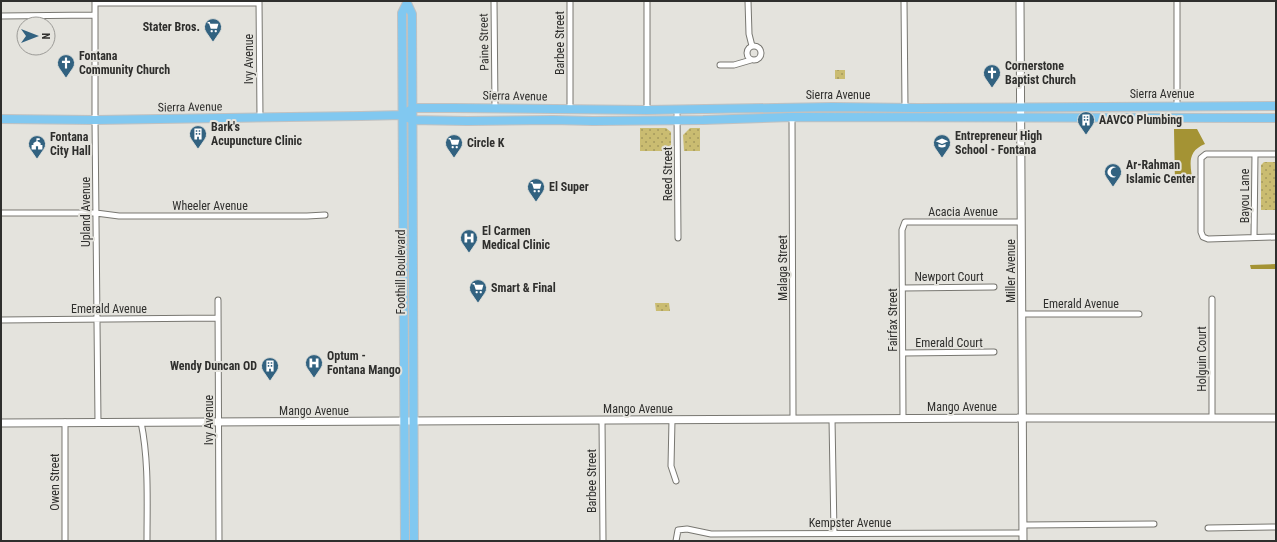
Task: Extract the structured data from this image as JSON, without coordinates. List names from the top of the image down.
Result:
{
  "streets": {
    "main road": ["Sierra Avenue", "Foothill Boulevard"],
    "street": [
      "Paine Street",
      "Barbee Street",
      "Ivy Avenue",
      "Reed Street",
      "Bayou Lane",
      "Wheeler Avenue",
      "Upland Avenue",
      "Acacia Avenue",
      "Malaga Street",
      "Miller Avenue",
      "Newport Court",
      "Emerald Avenue",
      "Fairfax Street",
      "Emerald Court",
      "Holguin Court",
      "Mango Avenue",
      "Owen Street",
      "Kempster Avenue"
    ]
  },
  "crossings": [
    ["Paine Street", "Sierra Avenue"],
    ["Barbee Street", "Sierra Avenue"],
    ["Barbee Street", "Mango Avenue"],
    ["Ivy Avenue", "Sierra Avenue"],
    ["Ivy Avenue", "Emerald Avenue"],
    ["Ivy Avenue", "Mango Avenue"],
    ["Sierra Avenue", "Reed Street"],
    ["Sierra Avenue", "Upland Avenue"],
    ["Sierra Avenue", "Malaga Street"],
    ["Sierra Avenue", "Miller Avenue"],
    ["Sierra Avenue", "Foothill Boulevard"],
    ["Wheeler Avenue", "Upland Avenue"],
    ["Upland Avenue", "Emerald Avenue"],
    ["Upland Avenue", "Mango Avenue"],
    ["Acacia Avenue", "Miller Avenue"],
    ["Acacia Avenue", "Fairfax Street"],
    ["Malaga Street", "Mango Avenue"],
    ["Miller Avenue", "Emerald Avenue"],
    ["Miller Avenue", "Mango Avenue"],
    ["Miller Avenue", "Kempster Avenue"],
    ["Foothill Boulevard", "Mango Avenue"],
    ["Newport Court", "Fairfax Street"],
    ["Fairfax Street", "Emerald Court"],
    ["Fairfax Street", "Mango Avenue"],
    ["Holguin Court", "Mango Avenue"],
    ["Mango Avenue", "Owen Street"]
  ],
  "places": {
    "supermarket": [
      "Stater Bros.",
      "Circle K",
      "El Super",
      "Smart & Final"
    ],
    "church": ["Fontana Community Church", "Cornerstone Baptist Church"],
    "building": ["AAVCO Plumbing", "Bark's Acupuncture Clinic", "Wendy Duncan OD"],
    "school or university": ["Entrepreneur High School - Fontana"],
    "public building": ["Fontana City Hall"],
    "mosque": ["Ar-Rahman Islamic Center"],
    "hospital": ["El Carmen Medical Clinic", "Optum - Fontana Mango"]
  },
  "north": "right"
}
